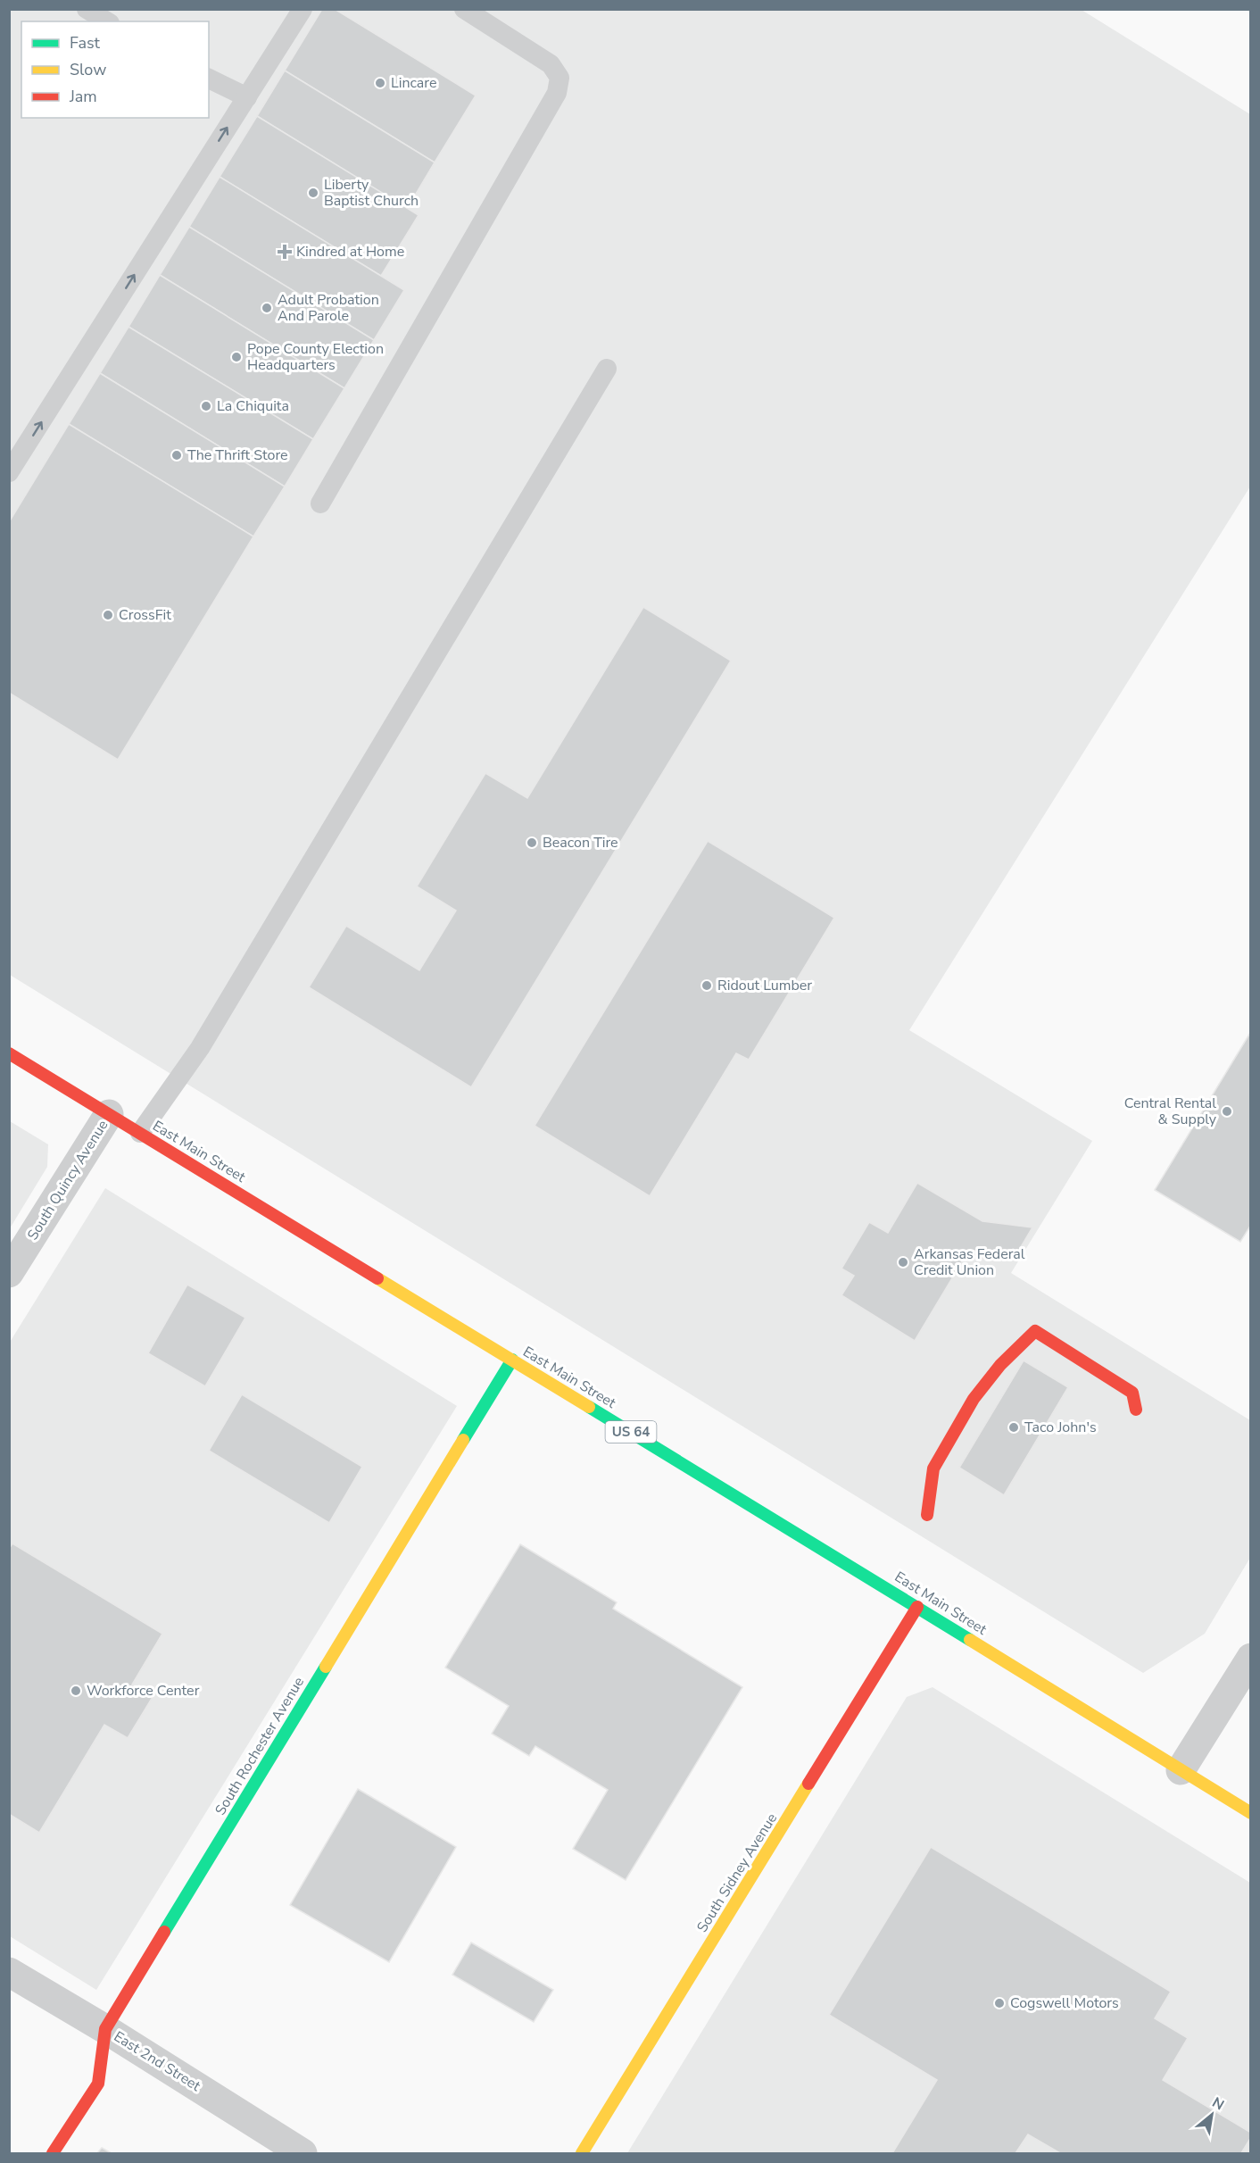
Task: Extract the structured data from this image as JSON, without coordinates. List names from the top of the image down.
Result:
{
  "streets": {
    "street": [
      "East Main Street",
      "South Quincy Avenue",
      "US 64",
      "South Rochester Avenue",
      "South Sidney Avenue",
      "East 2nd Street"
    ]
  },
  "crossings": [
    ["East Main Street", "South Quincy Avenue"],
    ["East Main Street", "South Rochester Avenue"],
    ["East Main Street", "South Sidney Avenue"],
    ["South Rochester Avenue", "East 2nd Street"]
  ],
  "places": {
    "other": [
      "Lincare",
      "Liberty Baptist Church",
      "Adult Probation And Parole",
      "Pope County Election Headquarters",
      "La Chiquita",
      "The Thrift Store",
      "CrossFit",
      "Beacon Tire",
      "Ridout Lumber",
      "Central Rental & Supply",
      "Arkansas Federal Credit Union",
      "Taco John's",
      "Workforce Center",
      "Cogswell Motors"
    ],
    "health": ["Kindred at Home"]
  },
  "legend": ["Fast", "Slow", "Jam"],
  "north": "top right"
}
